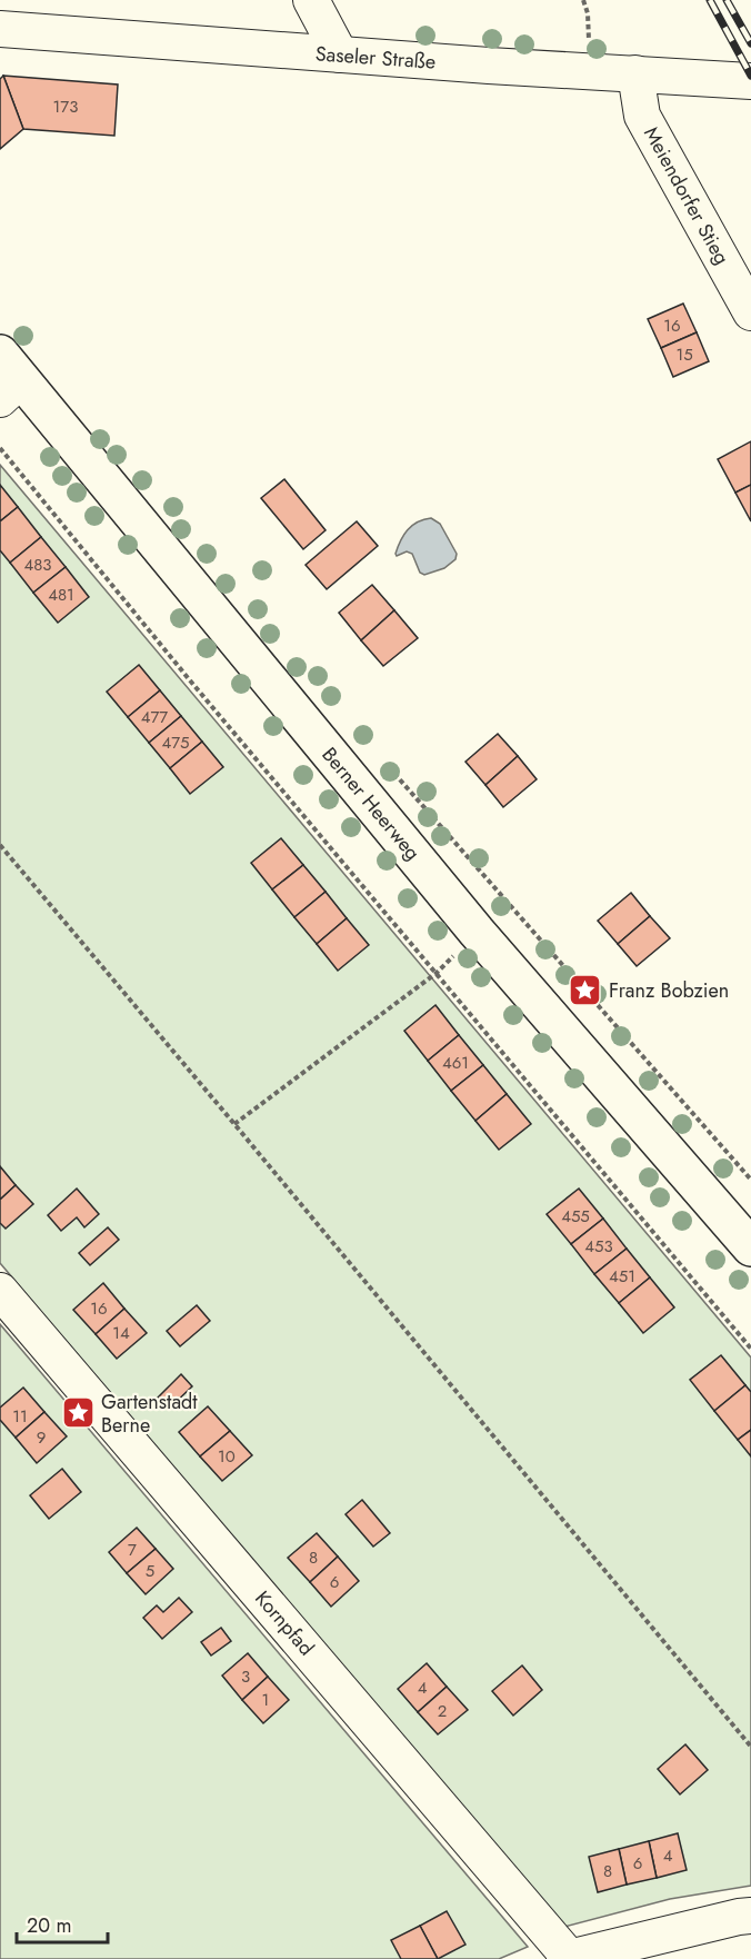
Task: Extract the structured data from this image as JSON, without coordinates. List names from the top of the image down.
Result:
{
  "streets": {
    "main road": ["Berner Heerweg"],
    "street": ["Saseler Straße", "Meiendorfer Stieg", "Kornpfad"]
  },
  "crossings": [
    ["Saseler Straße", "Meiendorfer Stieg"]
  ],
  "places": {
    "place": ["Franz Bobzien", "Gartenstadt Berne"]
  },
  "house_numbers": [
    "173",
    "16",
    "15",
    "483",
    "481",
    "477",
    "475",
    "461",
    "455",
    "453",
    "451",
    "16",
    "14",
    "11",
    "9",
    "10",
    "7",
    "8",
    "5",
    "6",
    "3",
    "4",
    "1",
    "2",
    "4",
    "6",
    "8"
  ],
  "scale_bar": "20 m"
}
